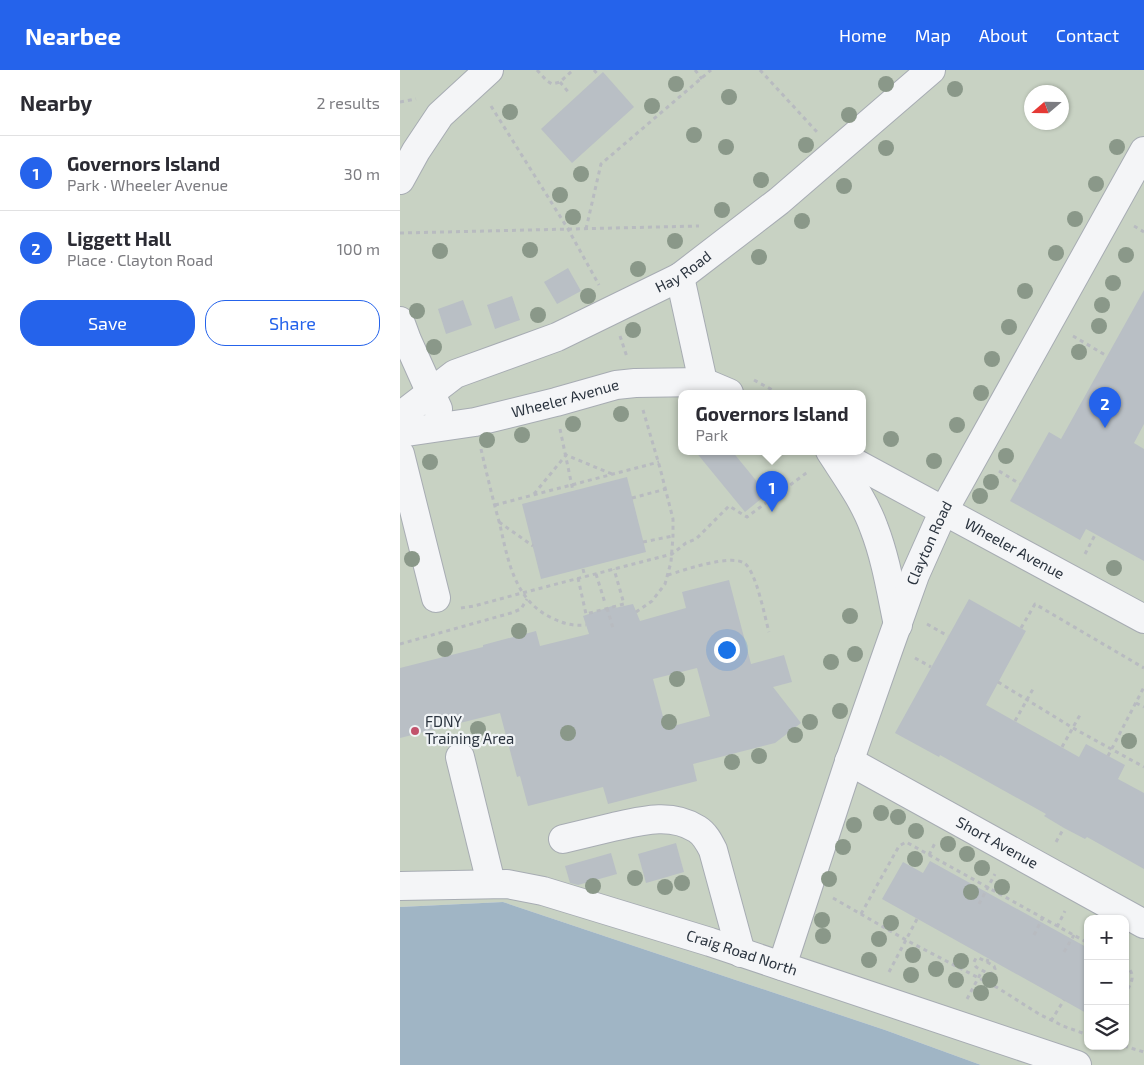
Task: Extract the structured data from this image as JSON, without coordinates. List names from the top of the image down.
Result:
{
  "streets": {
    "street": [
      "Hay Road",
      "Wheeler Avenue",
      "Clayton Road",
      "Short Avenue",
      "Craig Road North"
    ]
  },
  "crossings": [
    ["Wheeler Avenue", "Clayton Road"],
    ["Clayton Road", "Short Avenue"],
    ["Clayton Road", "Craig Road North"]
  ],
  "places": ["FDNY Training Area"],
  "north": "left",
  "page": {
    "header": "Nearbee",
    "nav": [
      "Home",
      "Map",
      "About",
      "Contact"
    ],
    "heading": ["Nearby", "2 results"],
    "list": [
      {
        "mark": "1",
        "name": "Governors Island",
        "note": "Park · Wheeler Avenue",
        "value": "30 m"
      },
      {
        "mark": "2",
        "name": "Liggett Hall",
        "note": "Place · Clayton Road",
        "value": "100 m"
      }
    ],
    "buttons": ["Save", "Share"],
    "pins": ["2", "1"],
    "popup": ["Governors Island", "Park"],
    "map_buttons": ["+", "−"]
  }
}
